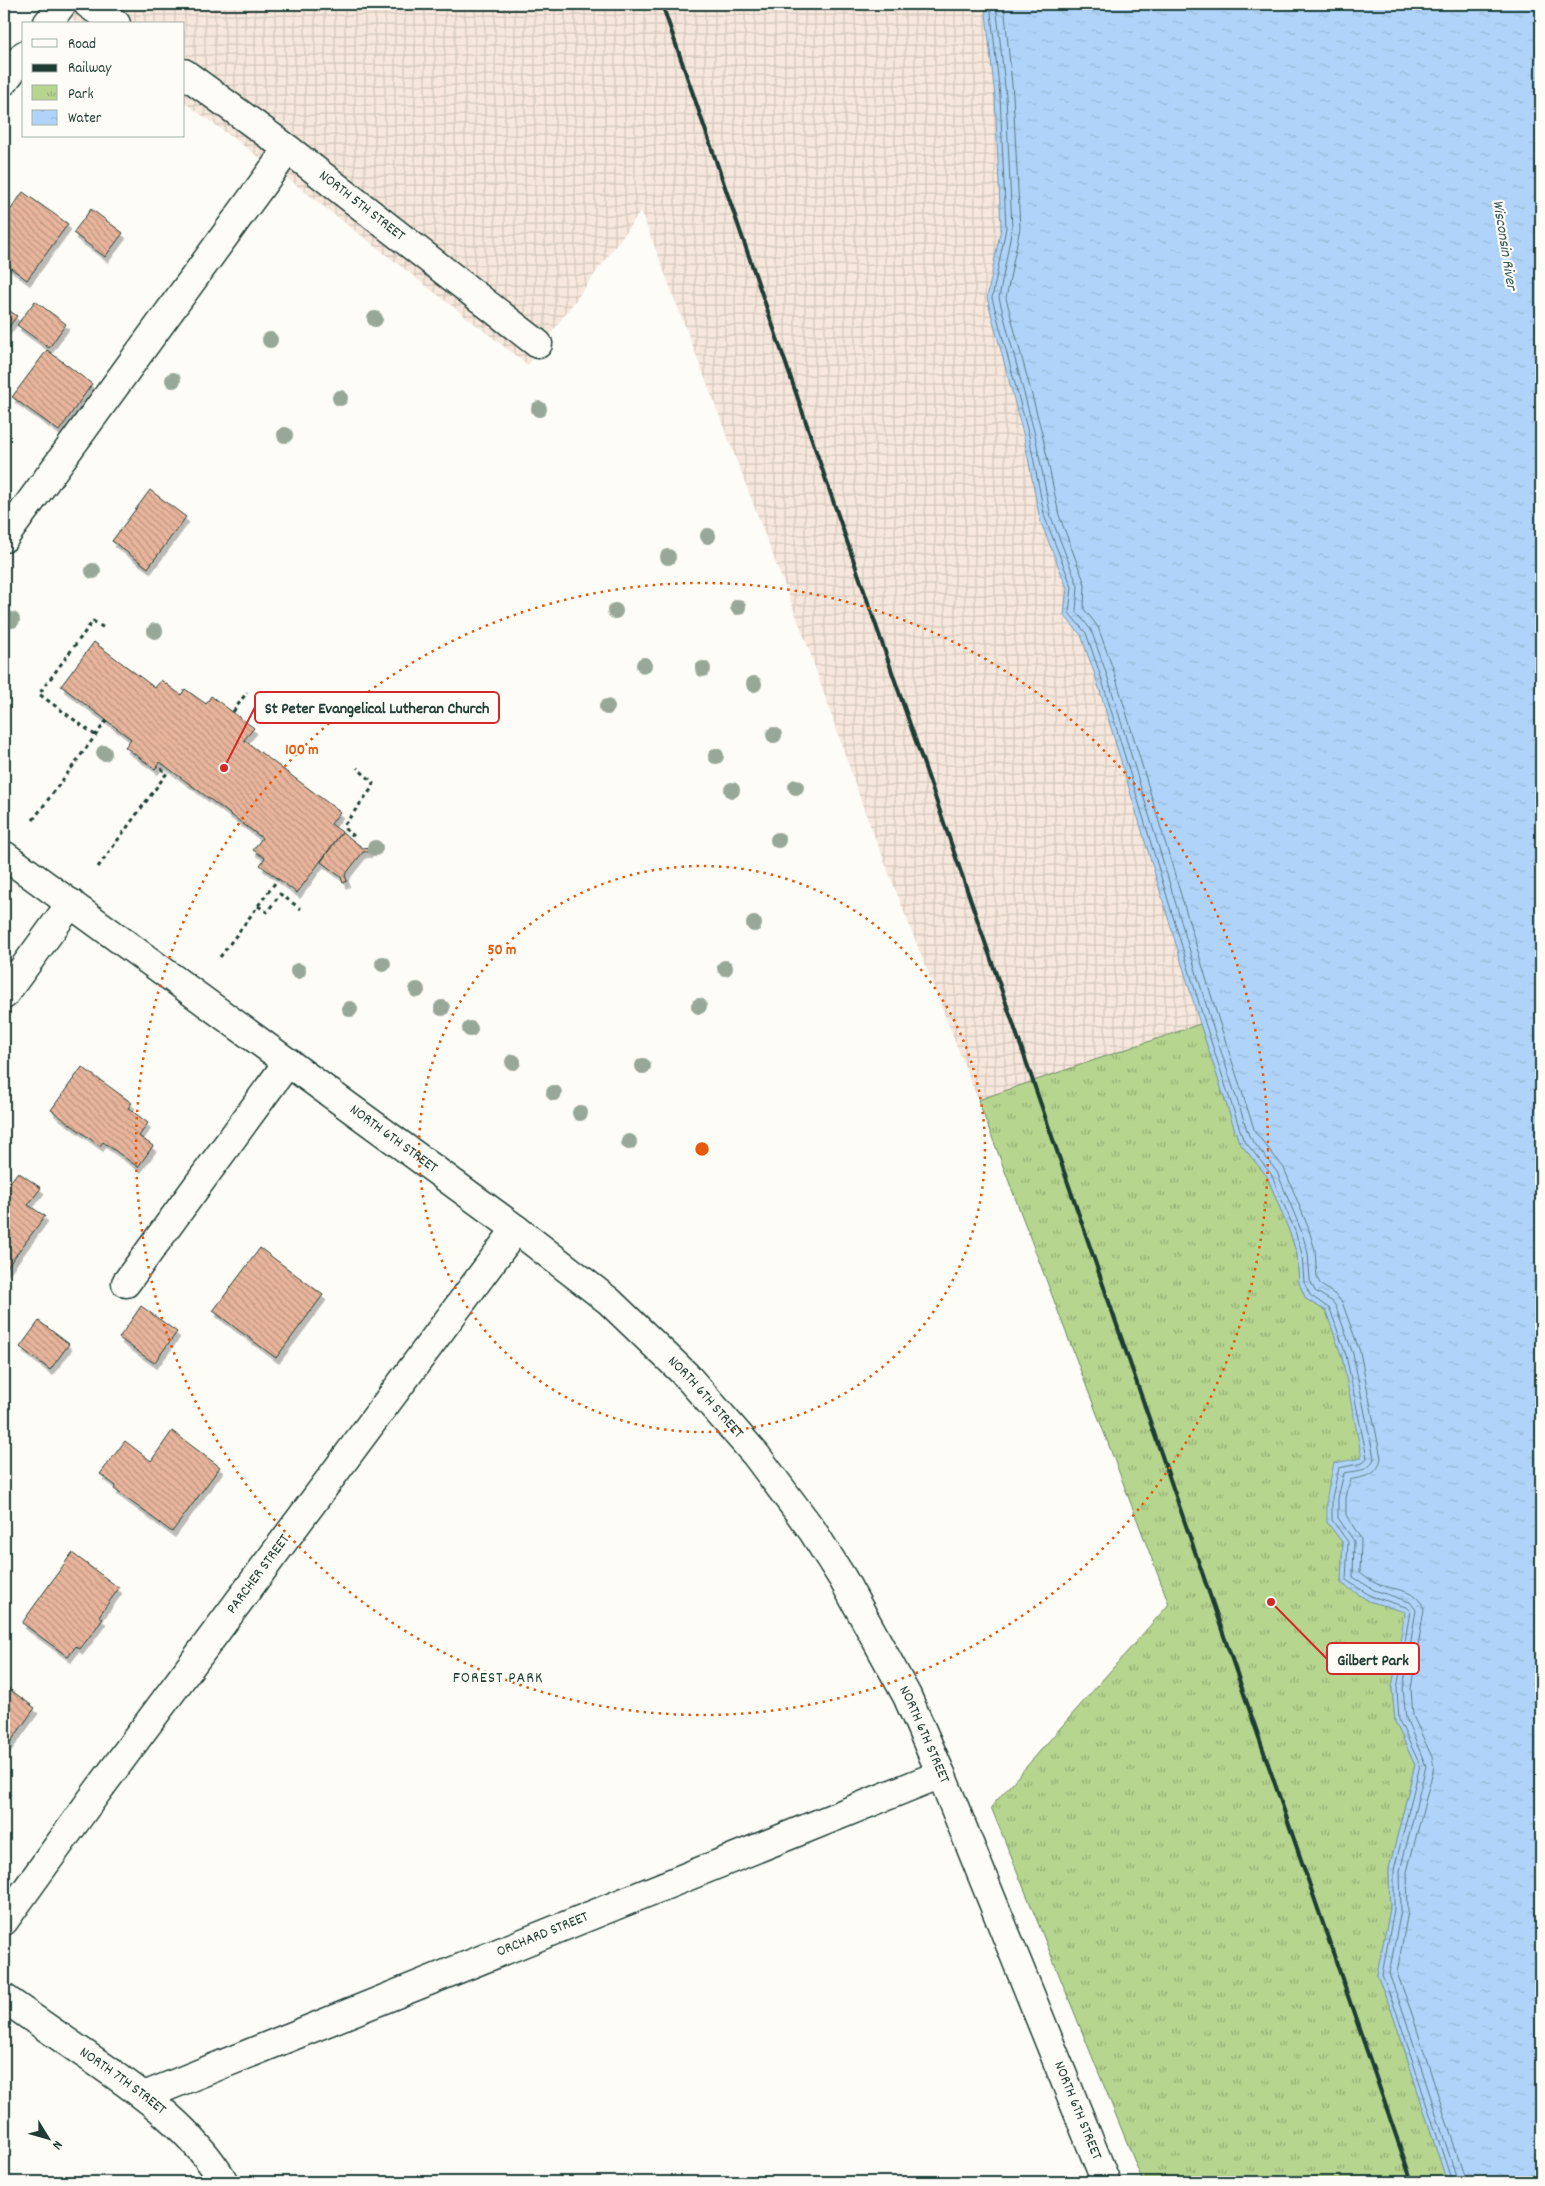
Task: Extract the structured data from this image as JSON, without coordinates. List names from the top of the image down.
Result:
{
  "streets": {
    "street": [
      "NORTH 5TH STREET",
      "NORTH 6TH STREET",
      "PARCHER STREET",
      "ORCHARD STREET",
      "NORTH 7TH STREET"
    ]
  },
  "crossings": [
    ["NORTH 6TH STREET", "PARCHER STREET"],
    ["NORTH 6TH STREET", "ORCHARD STREET"],
    ["ORCHARD STREET", "NORTH 7TH STREET"]
  ],
  "districts": ["FOREST PARK"],
  "water": ["Wisconsin River"],
  "places": ["St Peter Evangelical Lutheran Church", "Gilbert Park"],
  "legend": [
    "Road",
    "Railway",
    "Park",
    "Water"
  ],
  "north": "bottom right",
  "rings": ["100 m", "50 m"]
}
